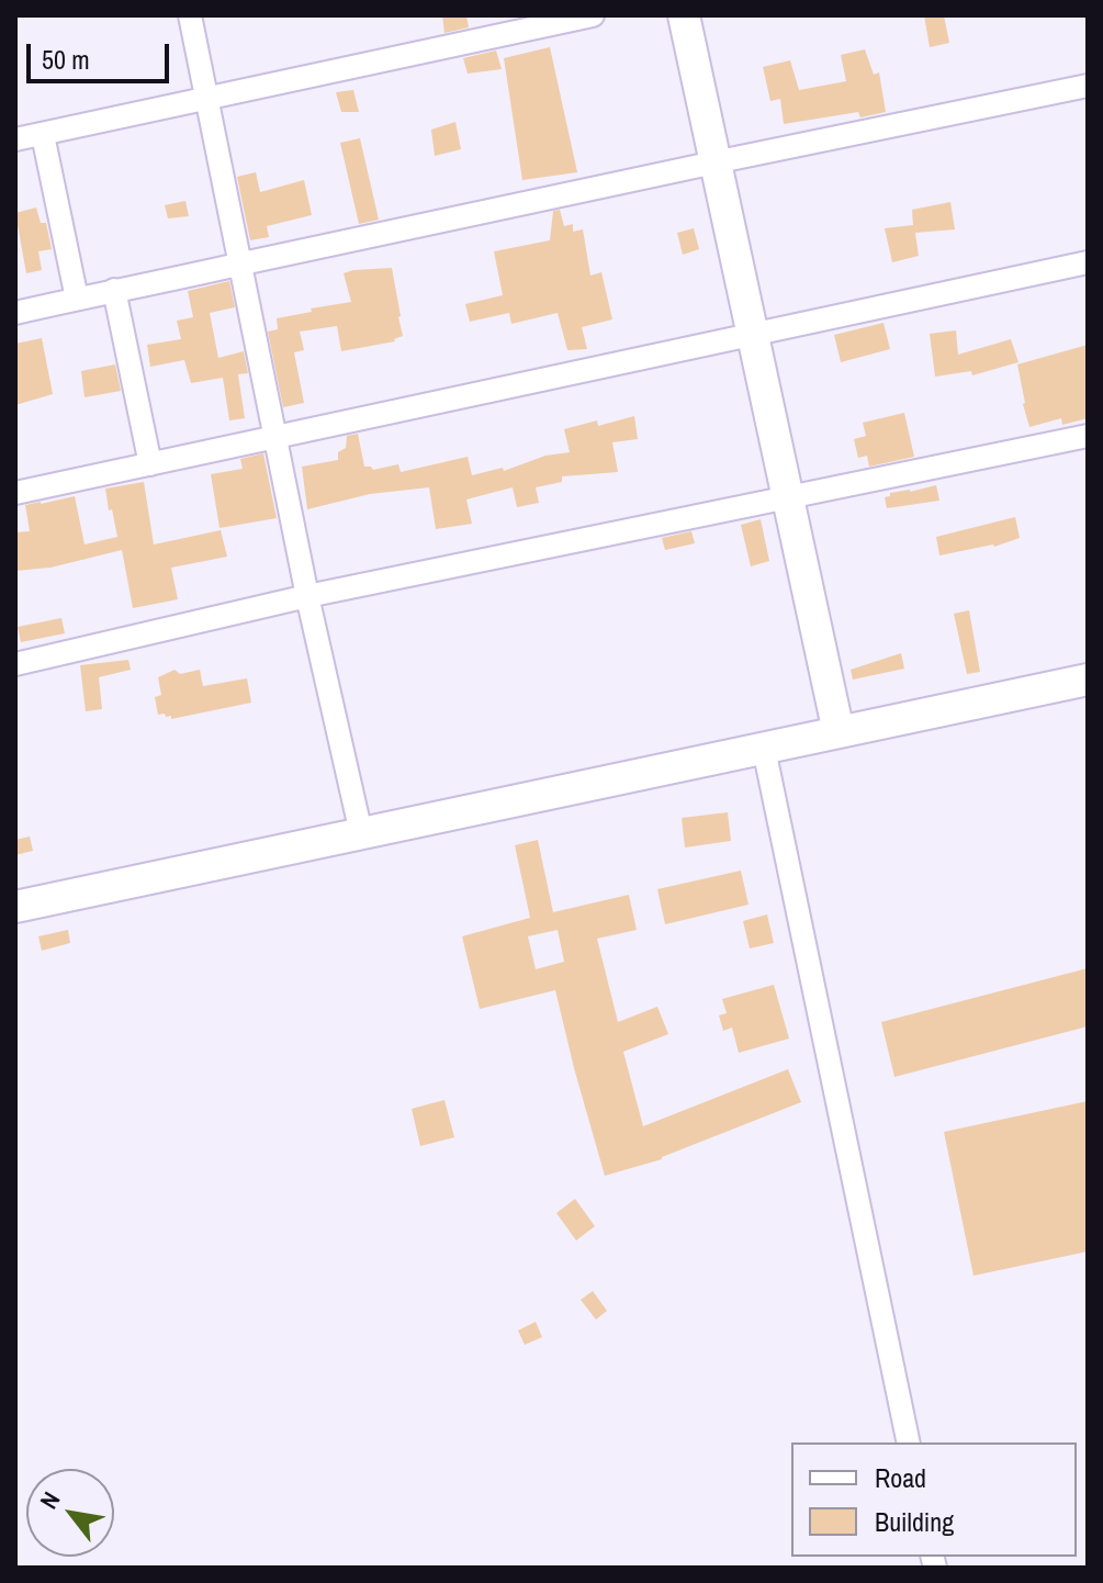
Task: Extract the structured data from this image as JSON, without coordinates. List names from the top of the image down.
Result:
{
  "legend": ["Road", "Building"],
  "scale_bar": "50 m",
  "north": "top left"
}
